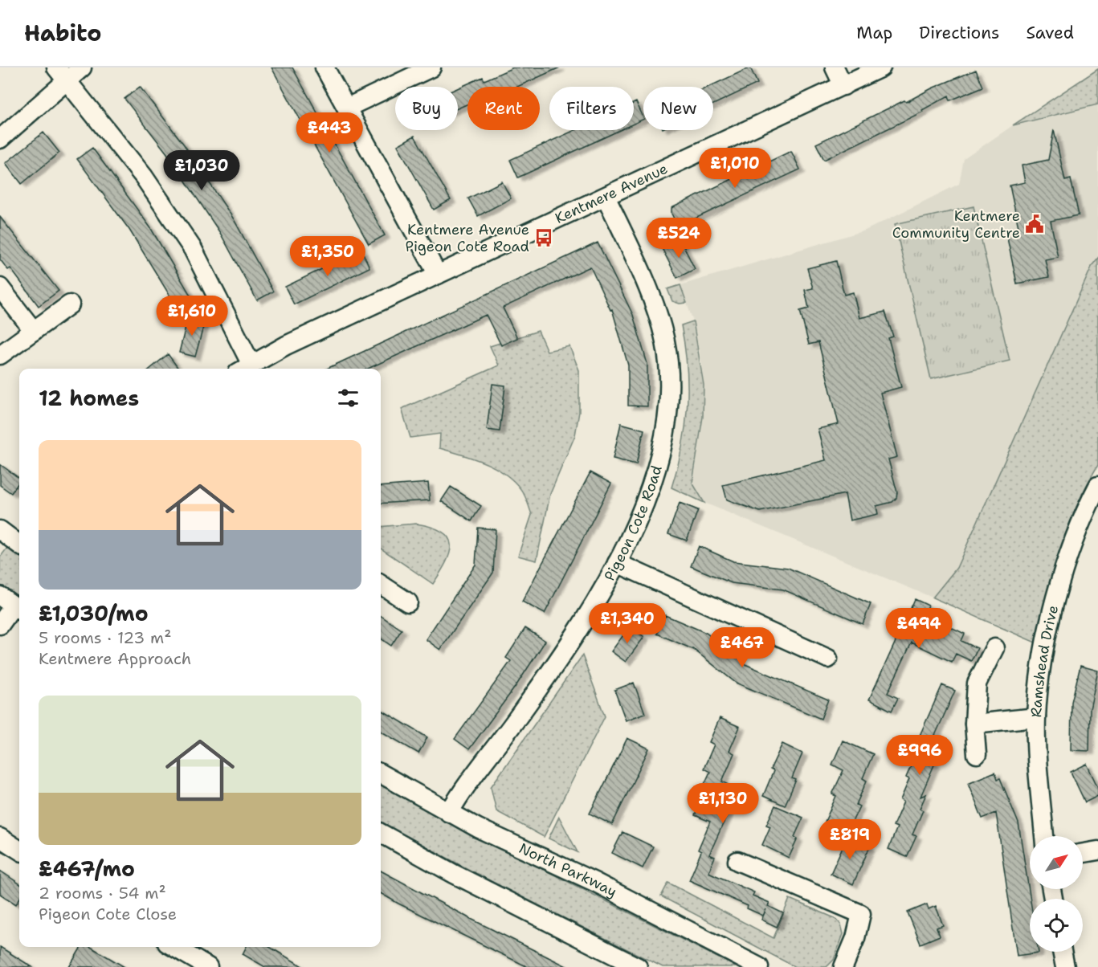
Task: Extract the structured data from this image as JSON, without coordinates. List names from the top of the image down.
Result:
{
  "streets": {
    "street": [
      "Kentmere Avenue",
      "Pigeon Cote Road",
      "Ramshead Drive",
      "North Parkway"
    ]
  },
  "crossings": [
    ["Kentmere Avenue", "Pigeon Cote Road"],
    ["Pigeon Cote Road", "North Parkway"]
  ],
  "places": {
    "public building": ["Kentmere Community Centre"],
    "bus stop": ["Kentmere Avenue Pigeon Cote Road"]
  },
  "north": "top right",
  "page": {
    "header": "Habito",
    "nav": ["Map", "Directions", "Saved"],
    "chip": [
      "Buy",
      "Rent",
      "Filters",
      "New"
    ],
    "price": [
      "£443",
      "£1,010",
      "£1,030",
      "£524",
      "£1,350",
      "£1,610",
      "£1,340",
      "£494",
      "£467",
      "£996",
      "£1,130",
      "£819"
    ],
    "heading": "12 homes",
    "list": [
      {
        "name": "£1,030/mo",
        "note": "5 rooms · 123 m² · Kentmere Approach"
      },
      {
        "name": "£467/mo",
        "note": "2 rooms · 54 m² · Pigeon Cote Close"
      }
    ]
  }
}
